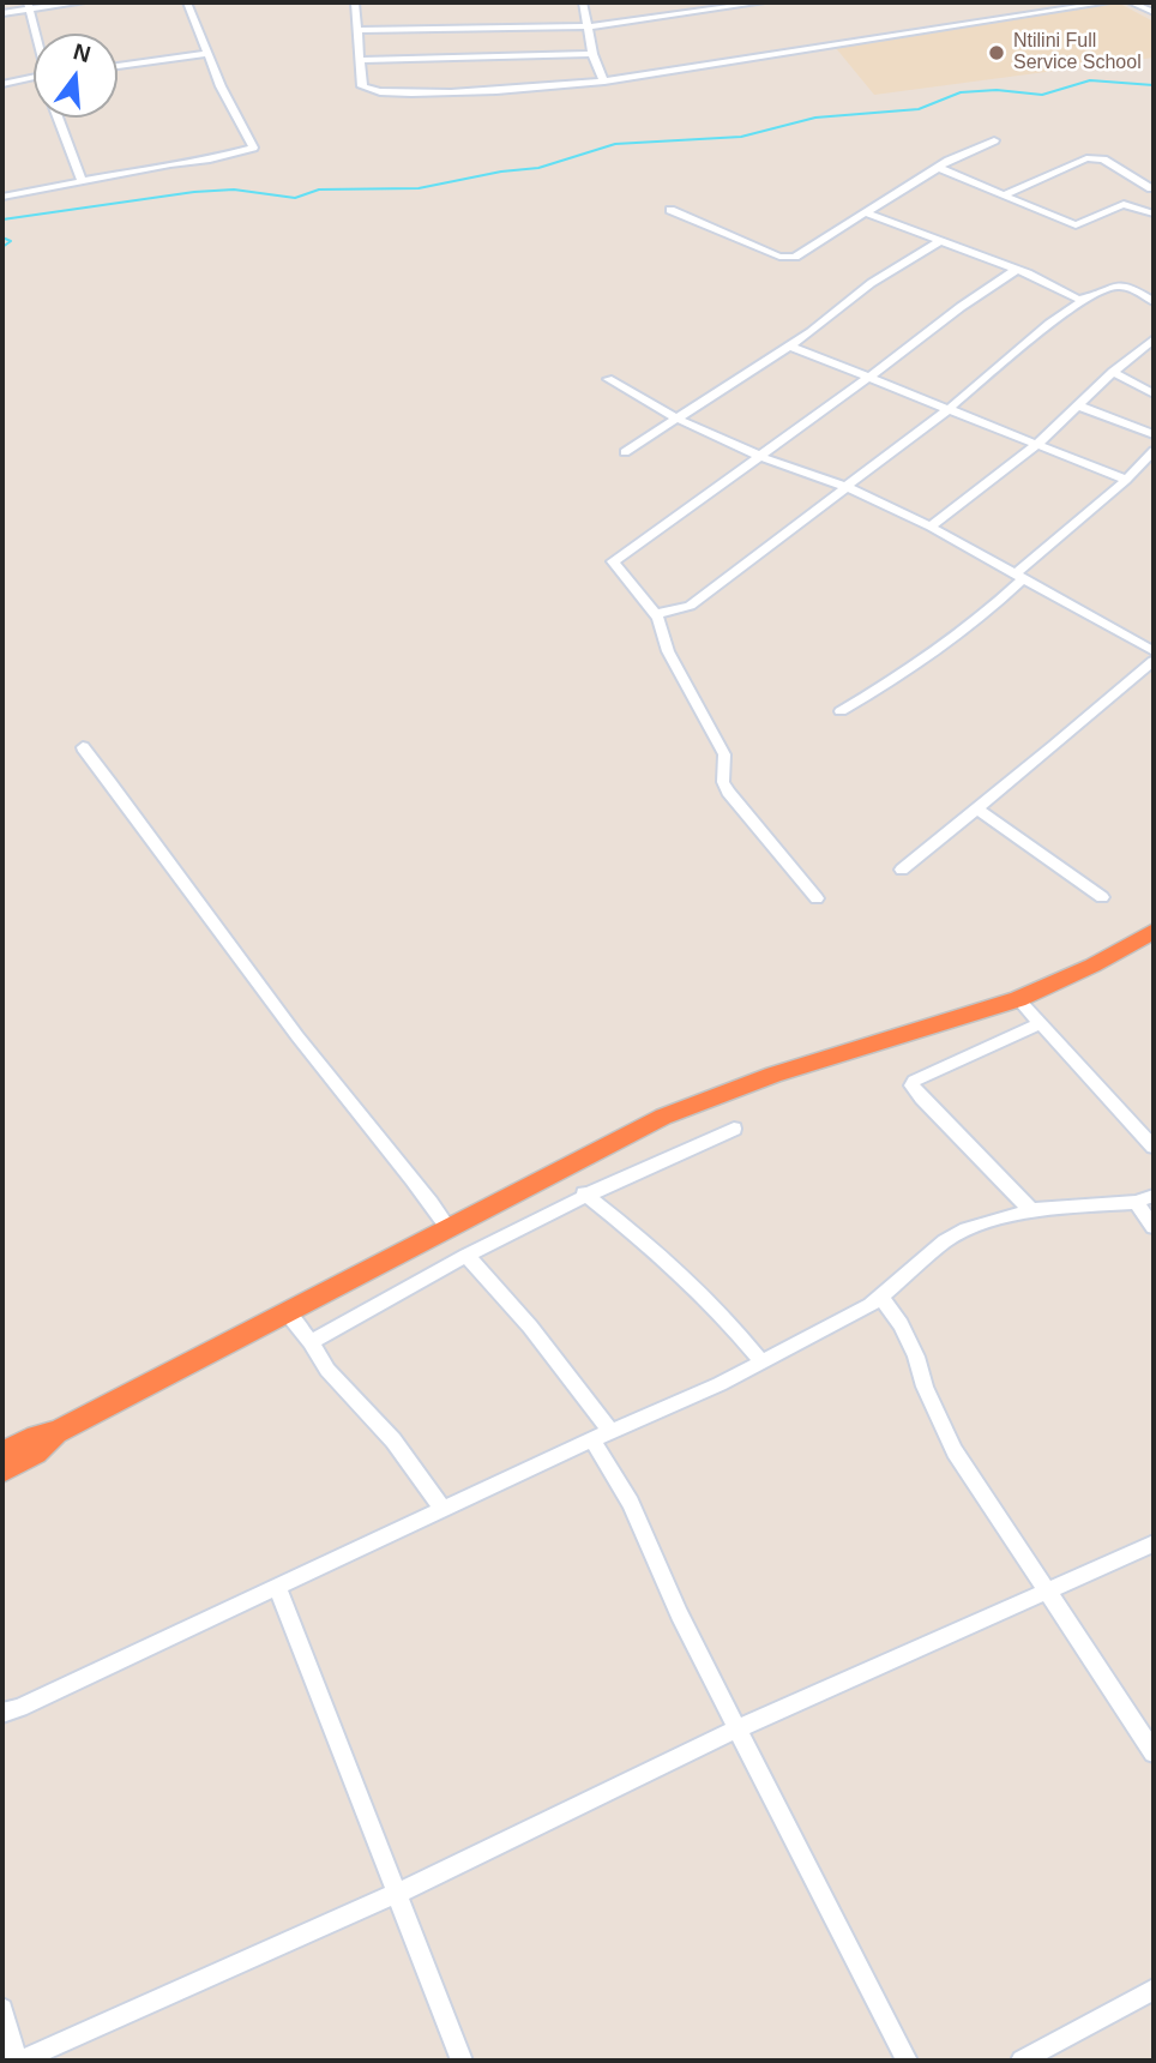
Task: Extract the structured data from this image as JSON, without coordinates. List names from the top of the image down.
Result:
{
  "places": ["Ntilini Full Service School"],
  "north": "top"
}
